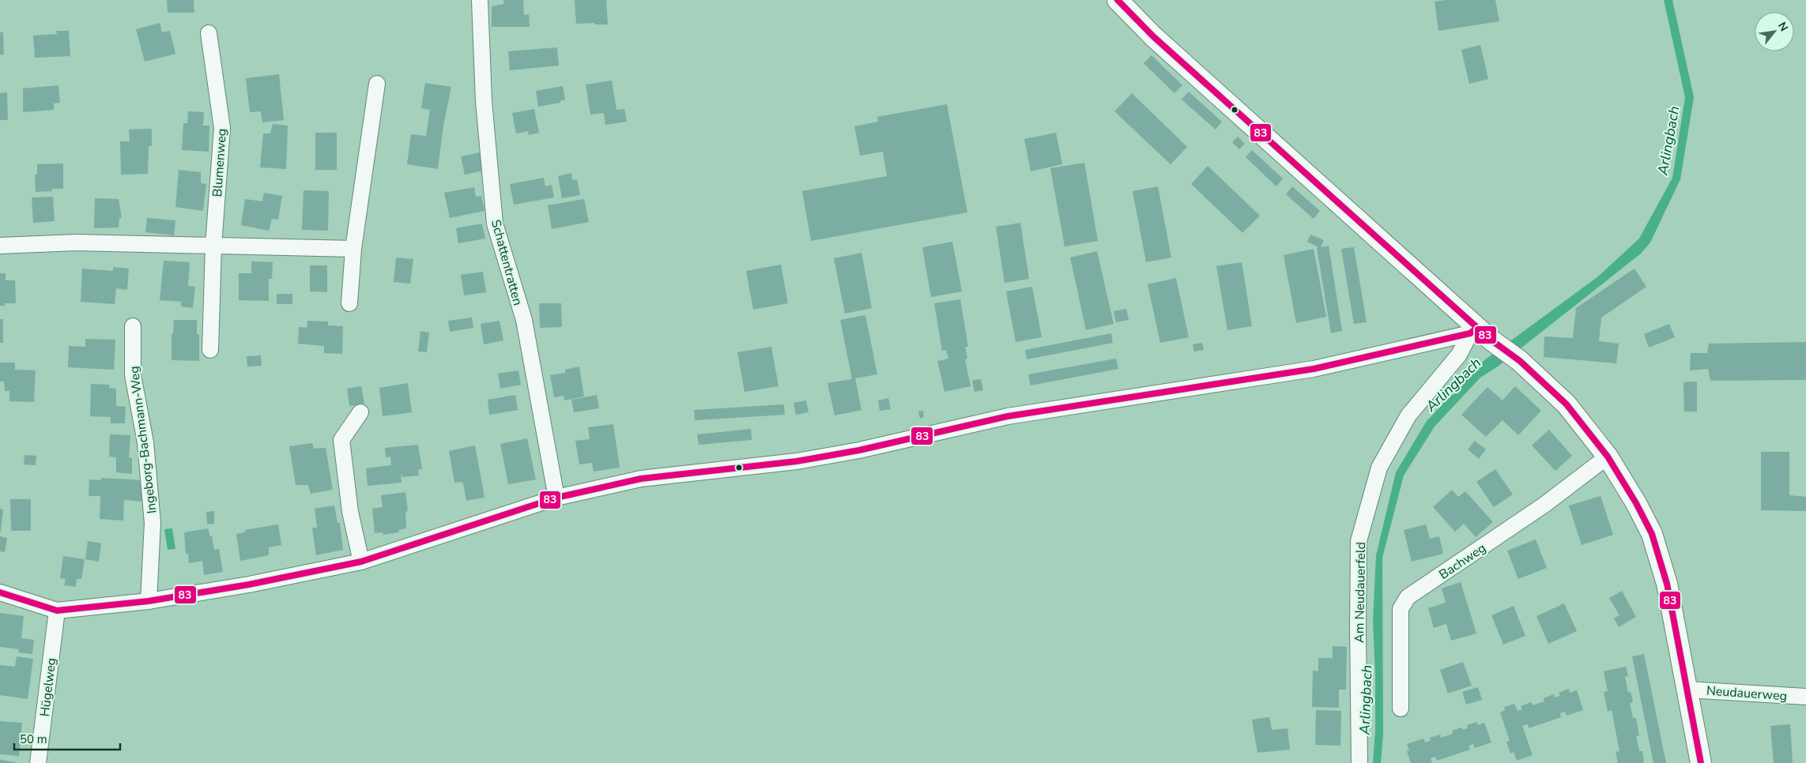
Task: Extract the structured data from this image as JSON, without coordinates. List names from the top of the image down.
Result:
{
  "streets": {
    "street": [
      "Blumenweg",
      "Schattentratten",
      "Ingeborg-Bachmann-Weg",
      "Bachweg",
      "Am Neudauerfeld",
      "Hügelweg",
      "Neudauerweg"
    ]
  },
  "water": ["Arlingbach"],
  "lines": ["transit line 83"],
  "scale_bar": "50 m",
  "north": "top right"
}
